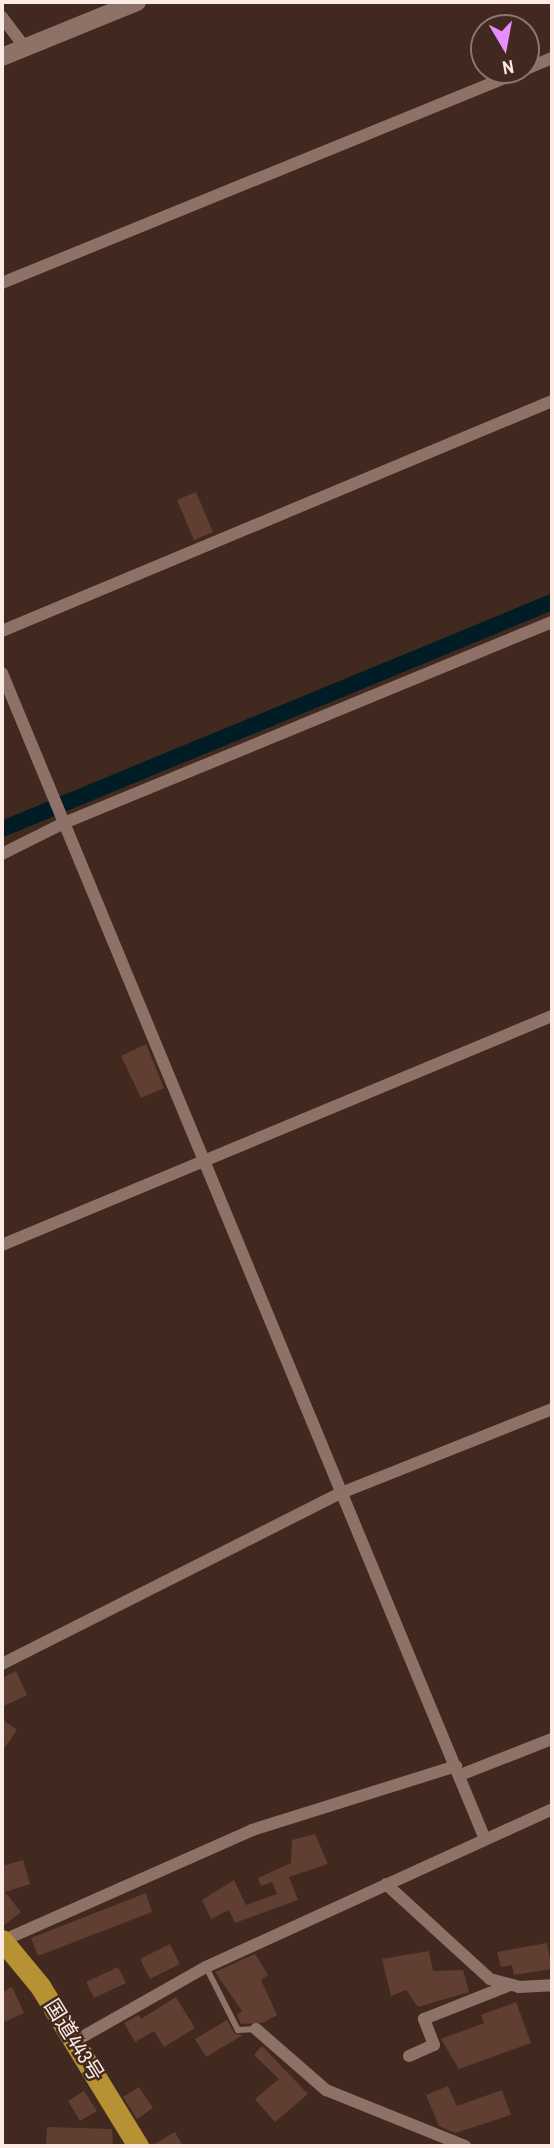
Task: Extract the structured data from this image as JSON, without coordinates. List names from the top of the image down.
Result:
{
  "streets": {
    "highway": ["国道443号"]
  },
  "north": "bottom"
}
